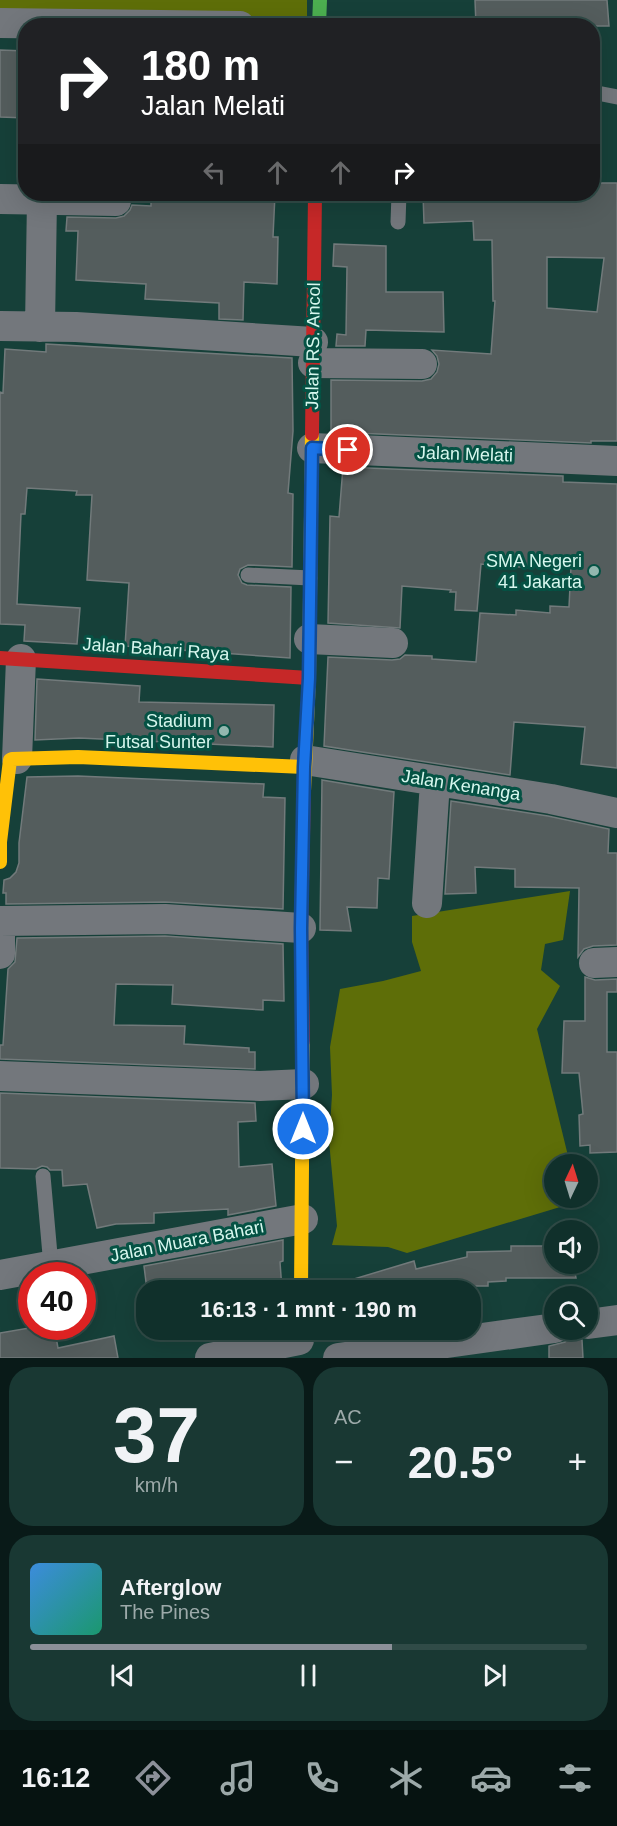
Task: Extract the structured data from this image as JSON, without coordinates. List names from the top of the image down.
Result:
{
  "streets": {
    "street": [
      "Jalan RS. Ancol",
      "Jalan Melati",
      "Jalan Bahari Raya",
      "Jalan Kenanga",
      "Jalan Muara Bahari"
    ]
  },
  "crossings": [
    ["Jalan RS. Ancol", "Jalan Melati"],
    ["Jalan RS. Ancol", "Jalan Bahari Raya"],
    ["Jalan RS. Ancol", "Jalan Kenanga"],
    ["Jalan RS. Ancol", "Jalan Muara Bahari"]
  ],
  "places": ["SMA Negeri 41 Jakarta", "Stadium Futsal Sunter"],
  "north": "top",
  "page": {
    "turn": ["180 m", "Jalan Melati"],
    "limit": "40",
    "trip": "16:13 · 1 mnt · 190 m",
    "tile": [
      ["37", "km/h"],
      "AC"
    ],
    "heat": ["−", "20.5°", "+"],
    "song": ["Afterglow", "The Pines"],
    "tabs": "16:12"
  }
}
